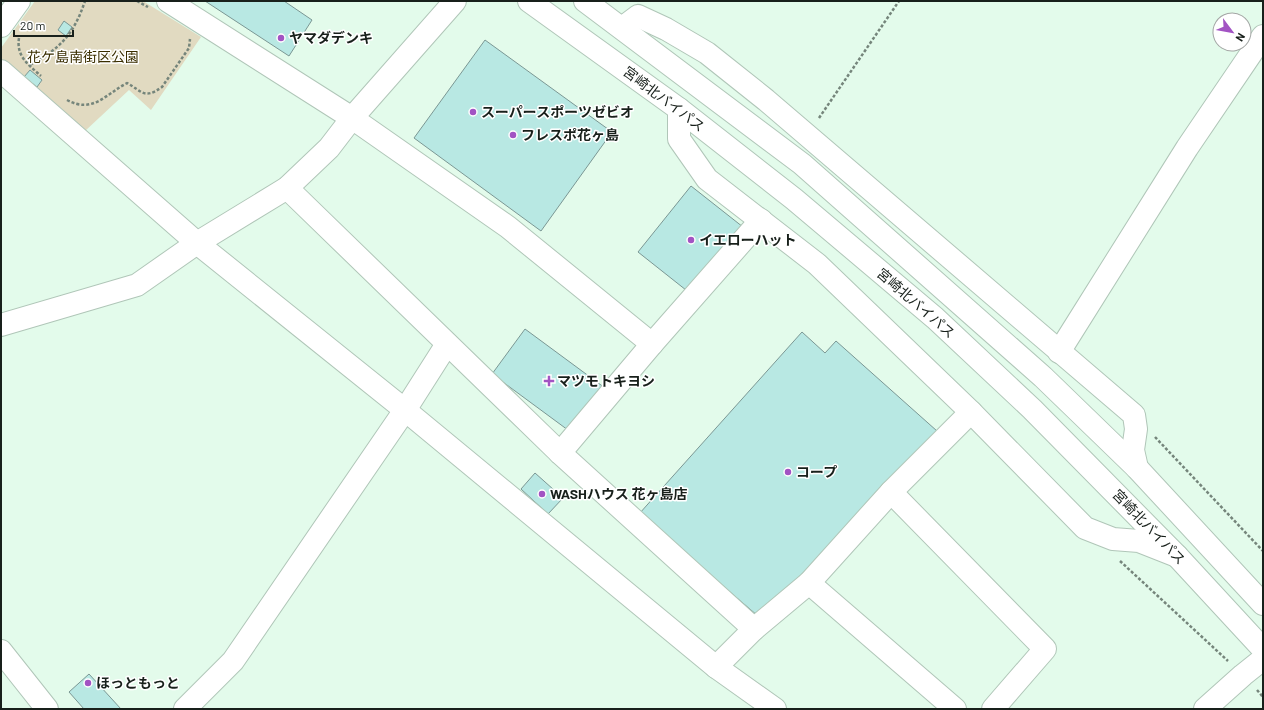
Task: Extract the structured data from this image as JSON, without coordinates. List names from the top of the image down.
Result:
{
  "streets": {
    "main road": ["宮崎北バイパス"]
  },
  "parks": ["花ケ島南街区公園"],
  "places": {
    "other": [
      "ヤマダデンキ",
      "スーパースポーツゼビオ",
      "フレスポ花ヶ島",
      "イエローハット",
      "コープ",
      "WASHハウス 花ヶ島店",
      "ほっともっと"
    ],
    "health": ["マツモトキヨシ"]
  },
  "scale_bar": "20 m",
  "north": "bottom right"
}
